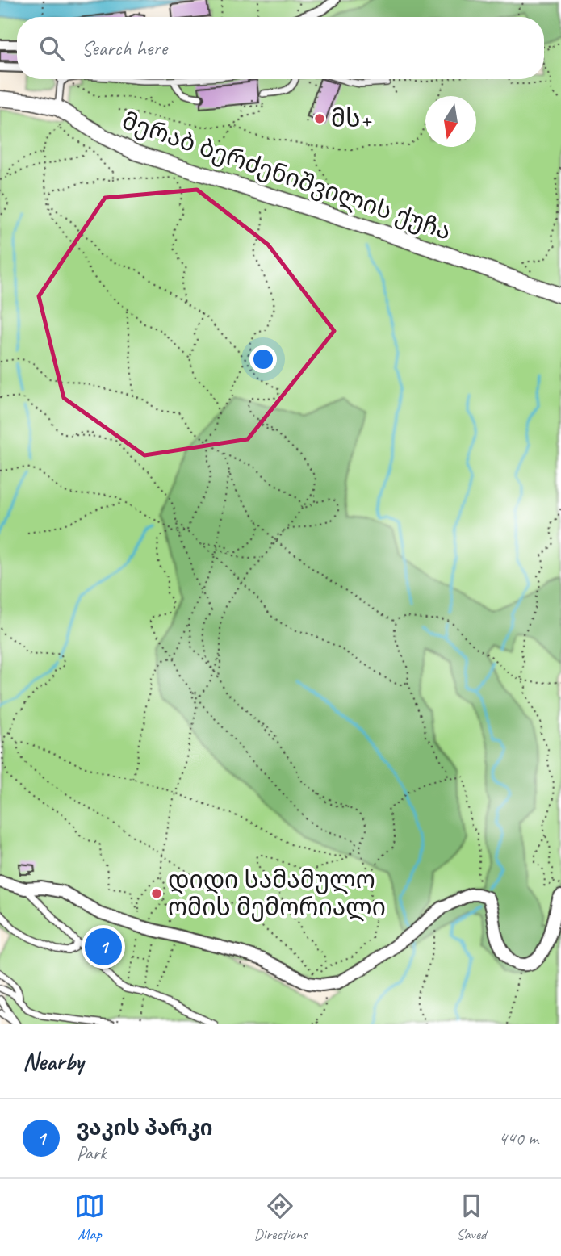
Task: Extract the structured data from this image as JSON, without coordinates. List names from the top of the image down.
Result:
{
  "streets": {
    "street": ["მერაბ ბერძენიშვილის ქუჩა"]
  },
  "places": ["მს+", "დიდი სამამულო ომის მემორიალი"],
  "north": "bottom",
  "page": {
    "search": "Search here",
    "pins": "1",
    "heading": "Nearby",
    "list": [
      {
        "mark": "1",
        "name": "ვაკის პარკი",
        "note": "Park",
        "value": "440 m"
      }
    ],
    "nav": ["Map", "Directions", "Saved"]
  }
}
